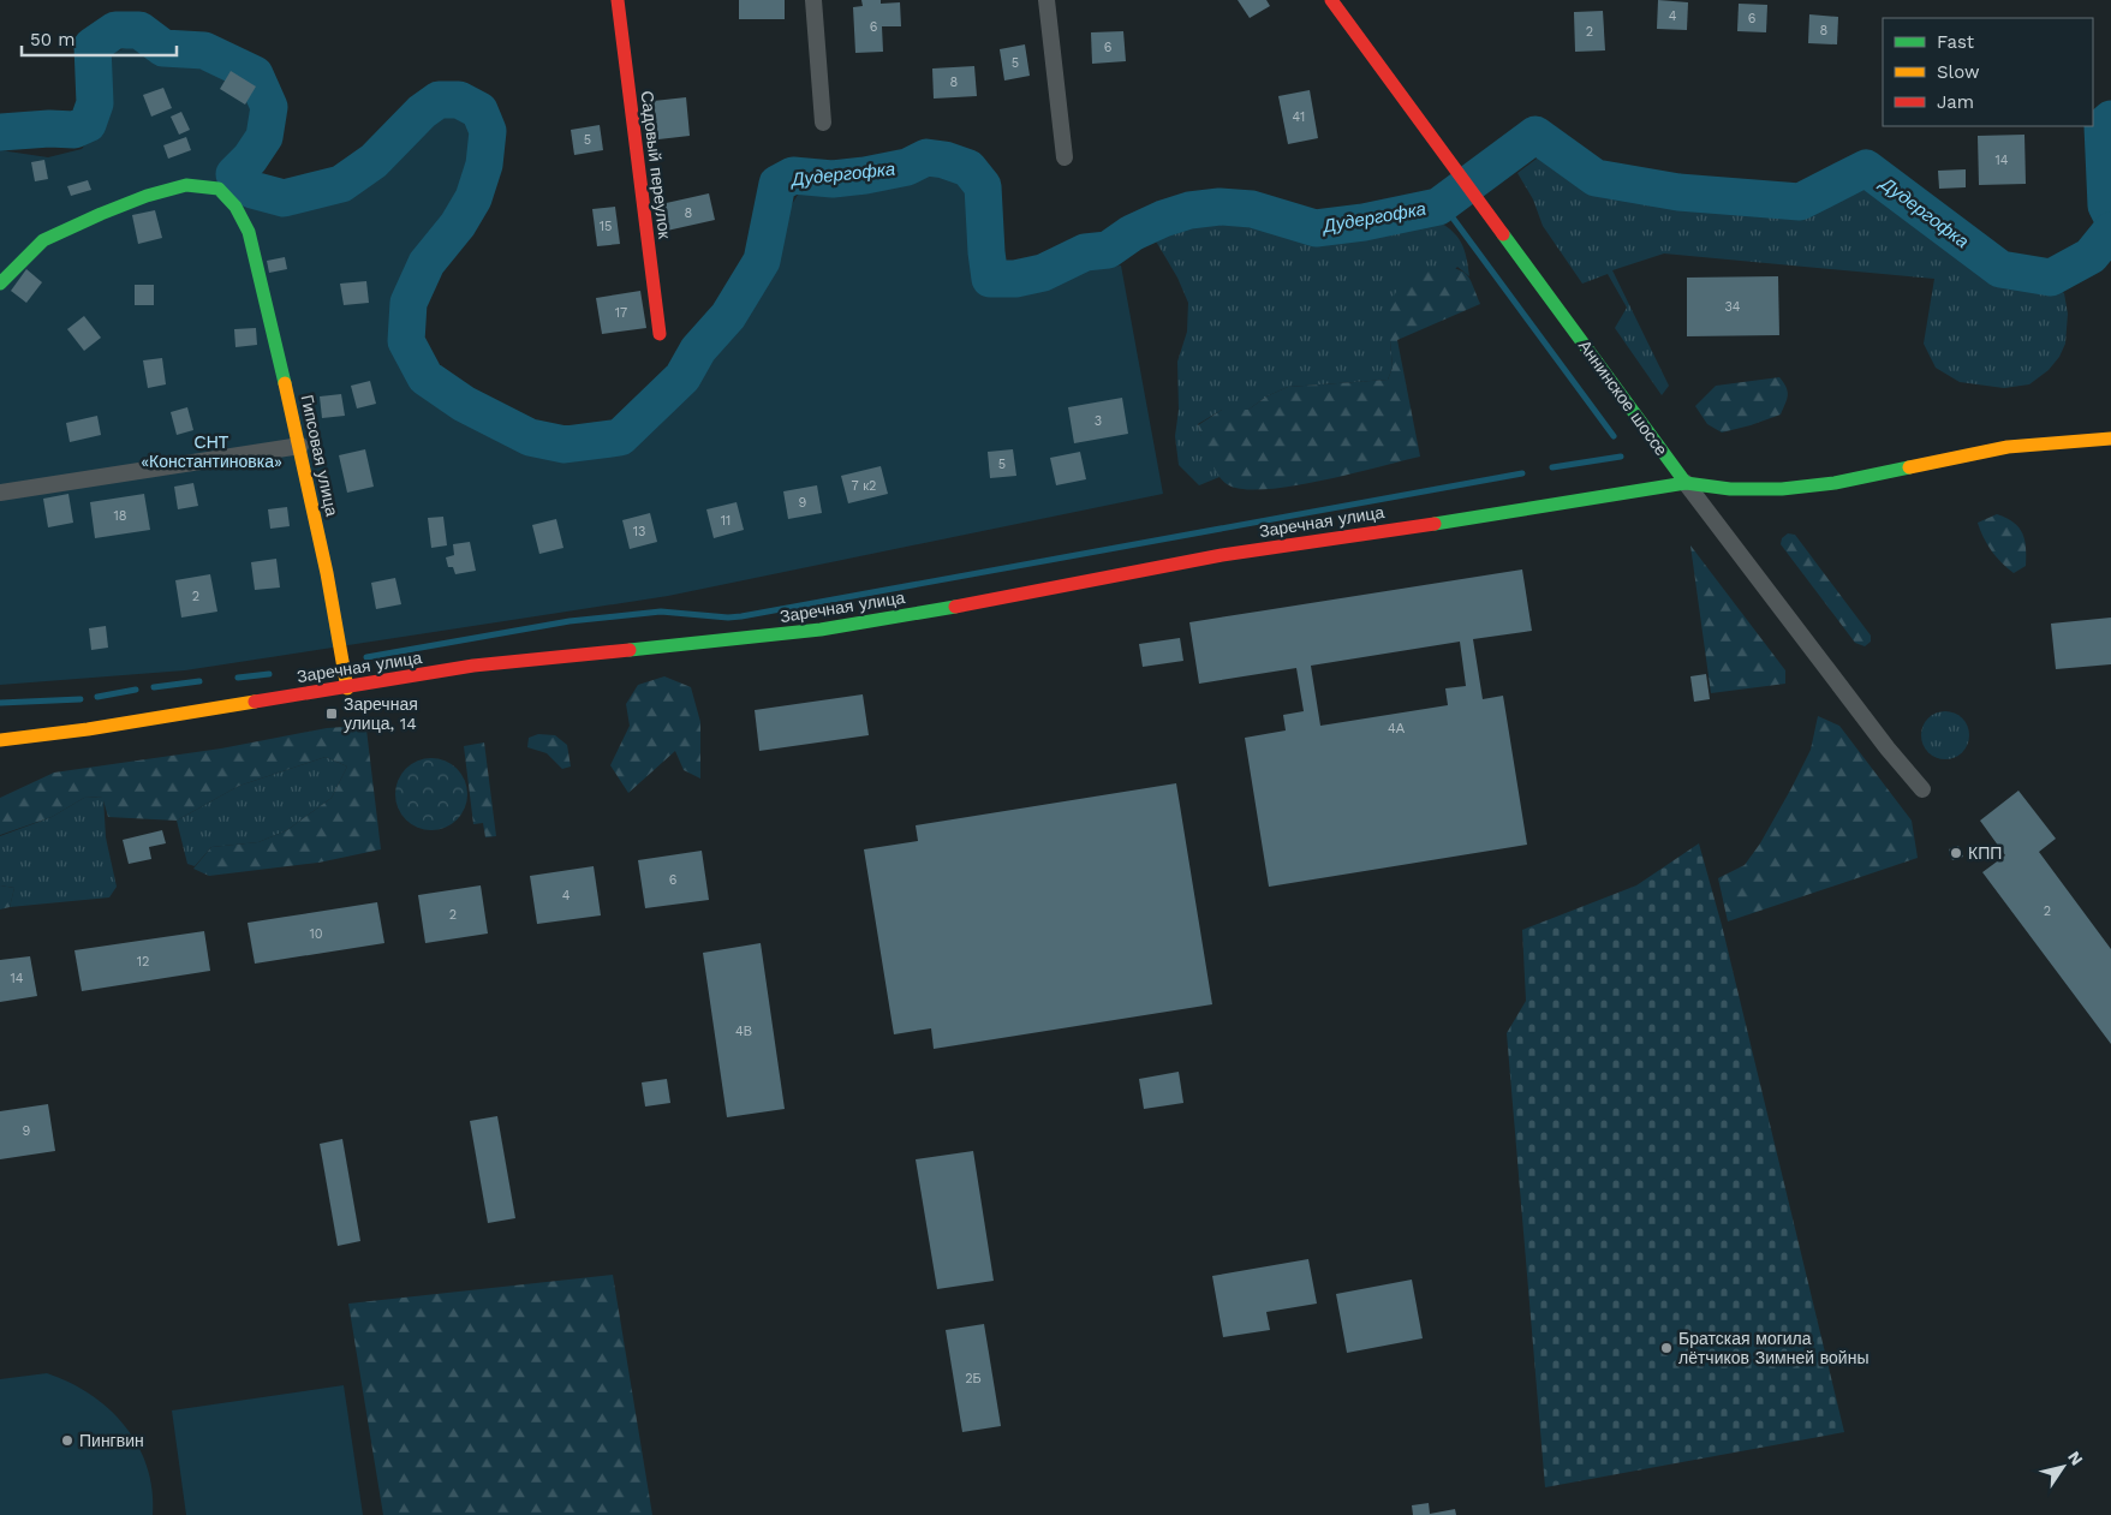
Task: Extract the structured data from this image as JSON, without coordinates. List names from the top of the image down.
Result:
{
  "streets": {
    "street": [
      "Садовый переулок",
      "Аннинское шоссе",
      "Гипсовая улица",
      "Заречная улица"
    ]
  },
  "crossings": [
    ["Аннинское шоссе", "Заречная улица"],
    ["Гипсовая улица", "Заречная улица"]
  ],
  "water": ["Дудергофка"],
  "parks": ["СНТ «Константиновка»"],
  "places": {
    "transit": ["Заречная улица, 14"],
    "other": ["КПП", "Братская могила лётчиков Зимней войны", "Пингвин"]
  },
  "house_numbers": [
    "4",
    "6",
    "6",
    "8",
    "2",
    "6",
    "5",
    "8",
    "41",
    "5",
    "14",
    "8",
    "15",
    "34",
    "17",
    "3",
    "5",
    "7 к2",
    "9",
    "18",
    "11",
    "13",
    "2",
    "4А",
    "6",
    "4",
    "2",
    "2",
    "10",
    "12",
    "14",
    "4В",
    "9",
    "2Б"
  ],
  "legend": ["Fast", "Slow", "Jam"],
  "scale_bar": "50 m",
  "north": "top right"
}
